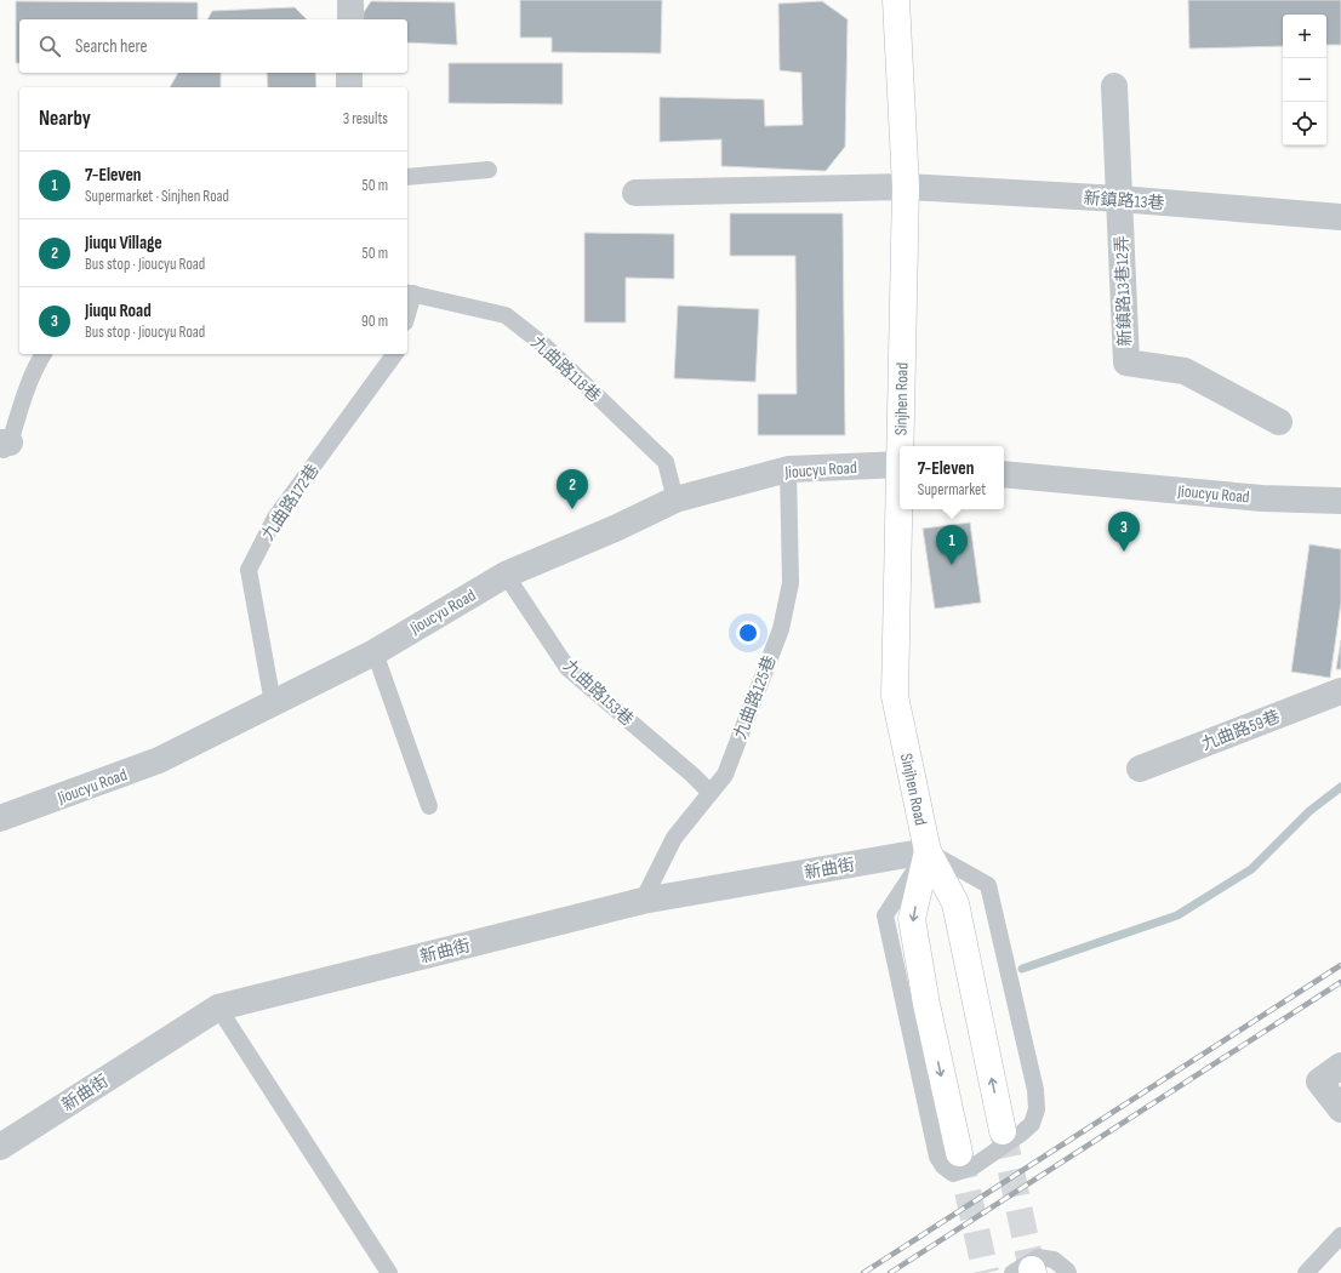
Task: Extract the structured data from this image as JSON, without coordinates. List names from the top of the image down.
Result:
{
  "streets": {
    "street": [
      "新鎮路13巷",
      "新鎮路13巷12弄",
      "Sinjhen Road",
      "Jioucyu Road",
      "九曲路59巷",
      "新曲街"
    ],
    "lane": [
      "九曲路118巷",
      "九曲路172巷",
      "九曲路153巷",
      "九曲路125巷"
    ]
  },
  "crossings": [
    ["新鎮路13巷", "新鎮路13巷12弄"],
    ["新鎮路13巷", "Sinjhen Road"],
    ["九曲路118巷", "Jioucyu Road"],
    ["Sinjhen Road", "新曲街"],
    ["Jioucyu Road", "九曲路172巷"],
    ["Jioucyu Road", "九曲路153巷"],
    ["Jioucyu Road", "九曲路125巷"],
    ["九曲路153巷", "九曲路125巷"],
    ["九曲路125巷", "新曲街"]
  ],
  "page": {
    "map_buttons": ["+", "−"],
    "search": "Search here",
    "heading": ["Nearby", "3 results"],
    "list": [
      {
        "mark": "1",
        "name": "7-Eleven",
        "note": "Supermarket · Sinjhen Road",
        "value": "50 m"
      },
      {
        "mark": "2",
        "name": "Jiuqu Village",
        "note": "Bus stop · Jioucyu Road",
        "value": "50 m"
      },
      {
        "mark": "3",
        "name": "Jiuqu Road",
        "note": "Bus stop · Jioucyu Road",
        "value": "90 m"
      }
    ],
    "popup": ["7-Eleven", "Supermarket"],
    "pins": ["2", "3", "1"]
  }
}
